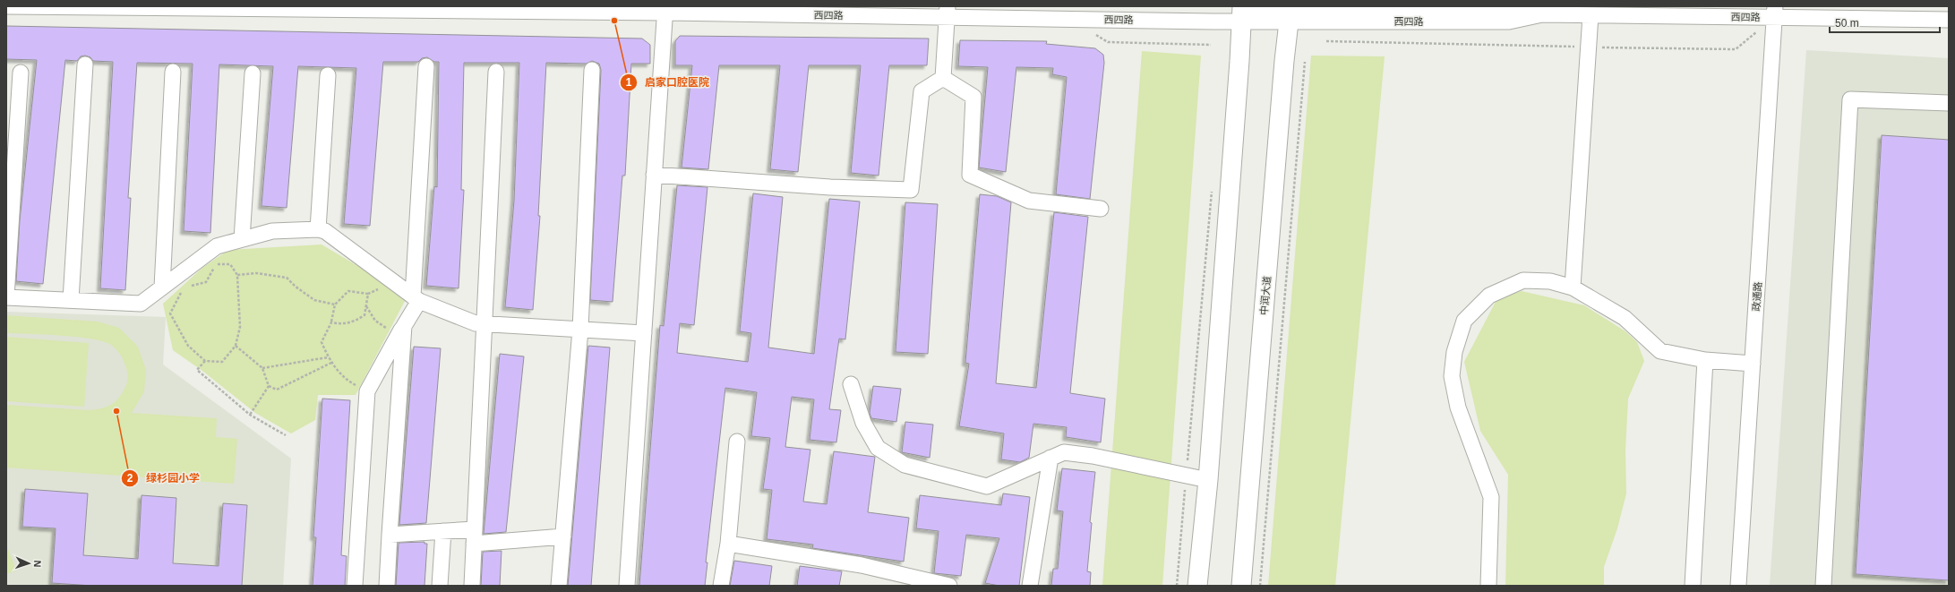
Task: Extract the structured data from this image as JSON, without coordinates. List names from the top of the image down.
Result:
{
  "streets": {
    "main road": ["中润大道"],
    "street": ["西四路", "政通路"]
  },
  "crossings": [
    ["西四路", "中润大道"],
    ["西四路", "政通路"]
  ],
  "places": ["启家口腔医院", "绿杉园小学"],
  "scale_bar": "50 m",
  "north": "right"
}
